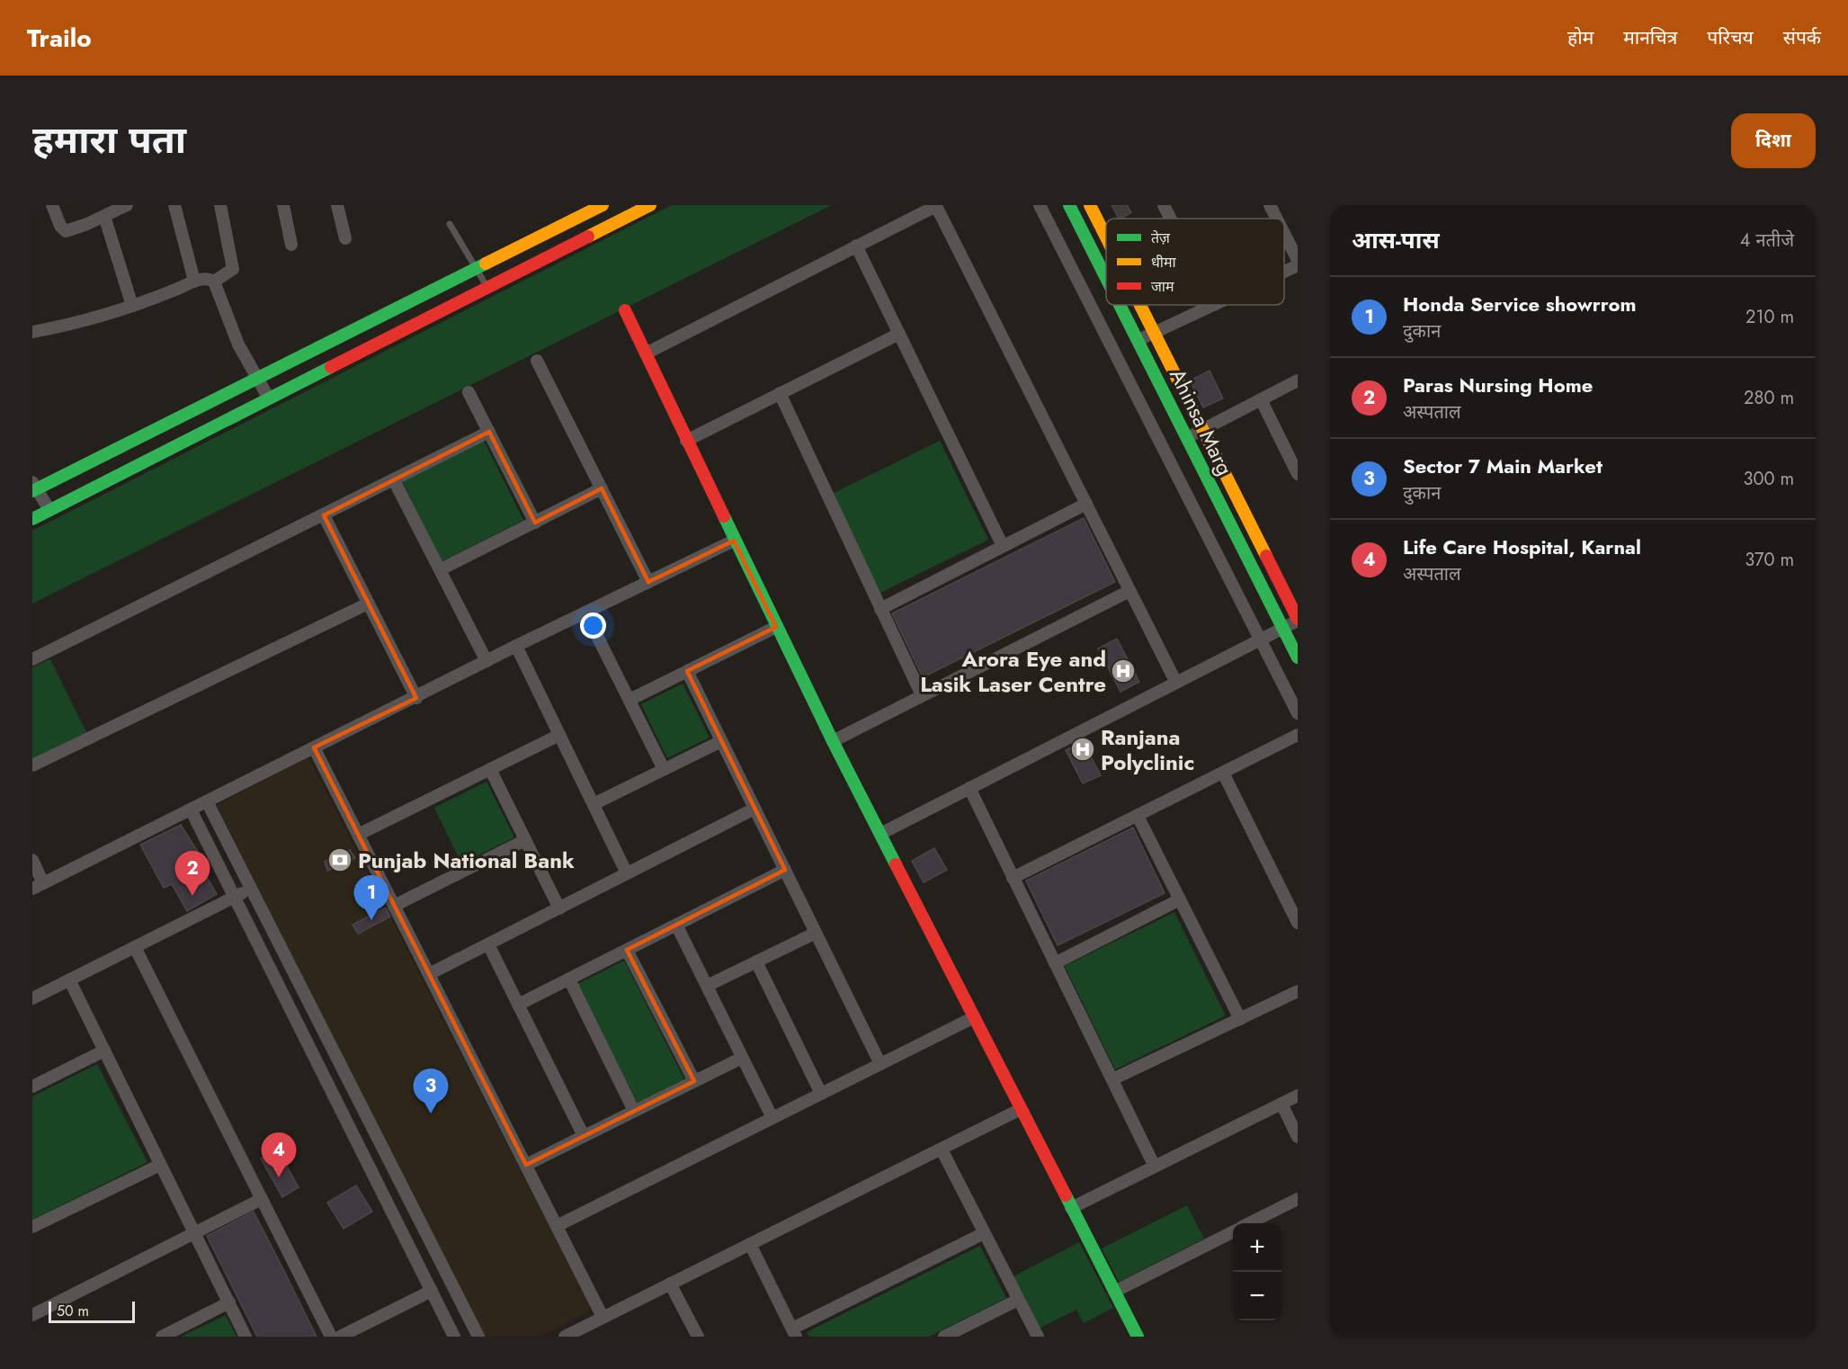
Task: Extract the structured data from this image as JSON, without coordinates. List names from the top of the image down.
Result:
{
  "streets": {
    "street": ["Ahinsa Marg"]
  },
  "places": {
    "hospital": ["Arora Eye and Lasik Laser Centre", "Ranjana Polyclinic"],
    "bank": ["Punjab National Bank"]
  },
  "legend": ["तेज़", "धीमा", "जाम"],
  "scale_bar": "50 m",
  "page": {
    "header": "Trailo",
    "nav": [
      "होम",
      "मानचित्र",
      "परिचय",
      "संपर्क"
    ],
    "title": "हमारा पता",
    "buttons": "दिशा",
    "heading": ["आस-पास", "4 नतीजे"],
    "list": [
      {
        "mark": "1",
        "name": "Honda Service showrrom",
        "note": "दुकान",
        "value": "210 m"
      },
      {
        "mark": "2",
        "name": "Paras Nursing Home",
        "note": "अस्पताल",
        "value": "280 m"
      },
      {
        "mark": "3",
        "name": "Sector 7 Main Market",
        "note": "दुकान",
        "value": "300 m"
      },
      {
        "mark": "4",
        "name": "Life Care Hospital, Karnal",
        "note": "अस्पताल",
        "value": "370 m"
      }
    ],
    "pins": [
      "2",
      "1",
      "3",
      "4"
    ],
    "map_buttons": ["+", "−"],
    "scale": "50 m"
  }
}
